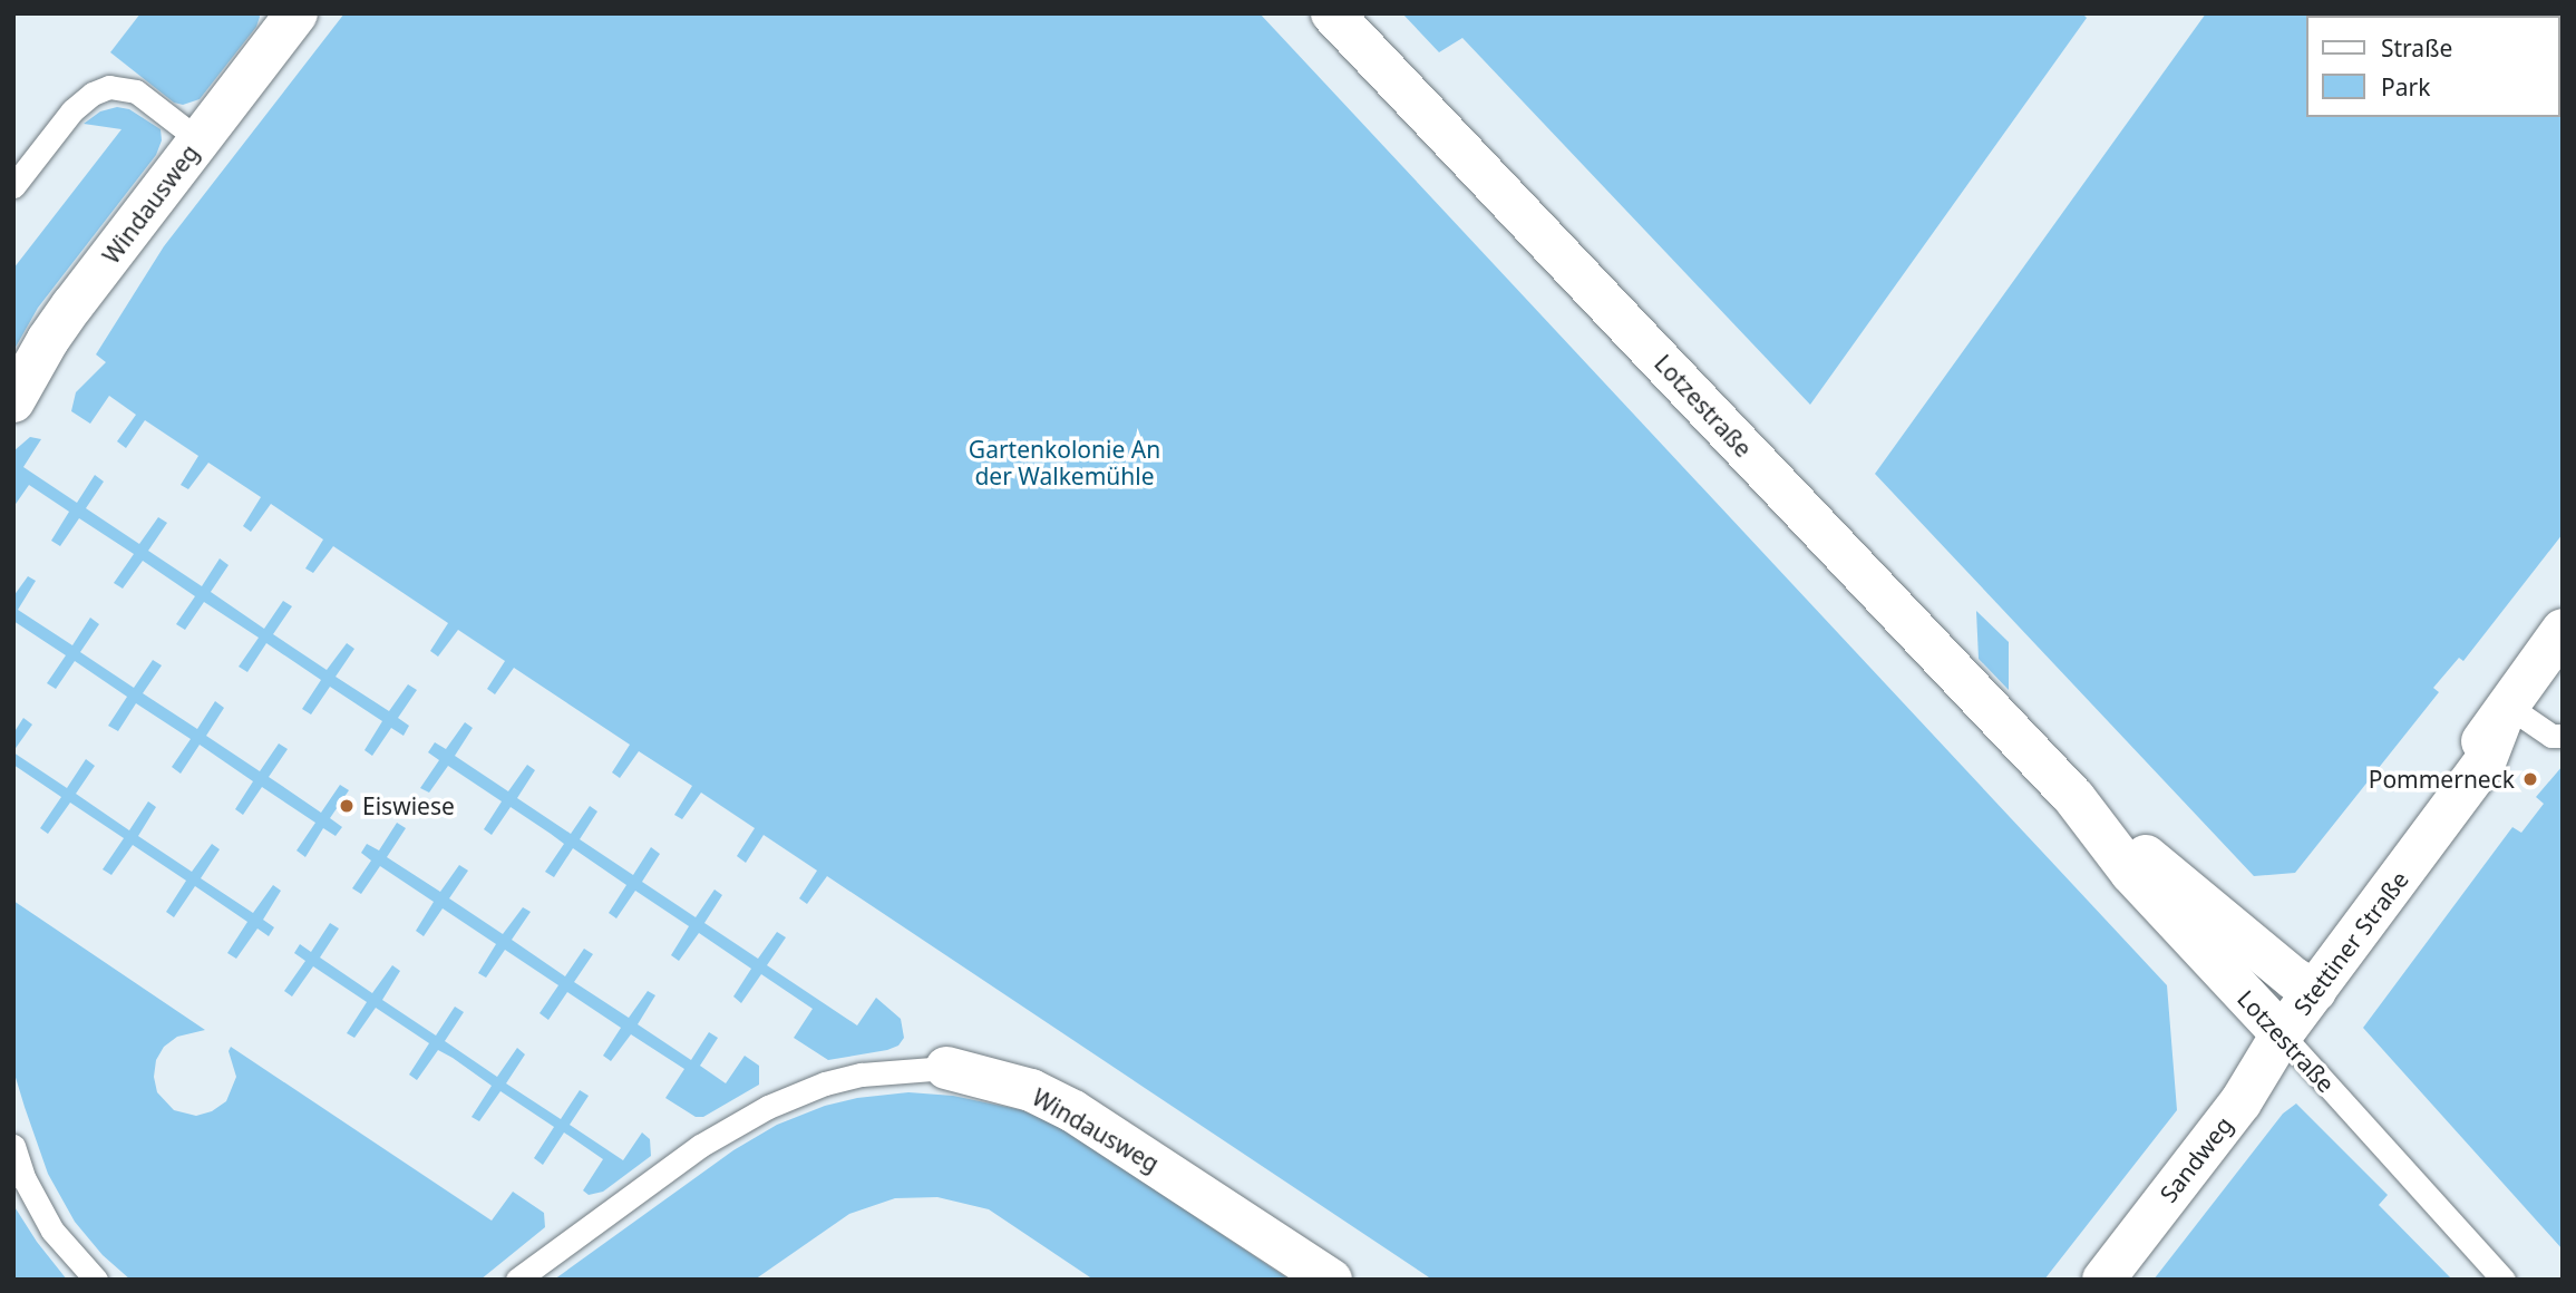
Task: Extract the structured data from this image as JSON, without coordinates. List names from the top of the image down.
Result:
{
  "streets": {
    "street": [
      "Windausweg",
      "Lotzestraße",
      "Stettiner Straße",
      "Sandweg"
    ]
  },
  "crossings": [
    ["Lotzestraße", "Stettiner Straße"],
    ["Lotzestraße", "Sandweg"],
    ["Stettiner Straße", "Sandweg"]
  ],
  "parks": ["Gartenkolonie An der Walkemühle"],
  "places": ["Pommerneck", "Eiswiese"],
  "legend": ["Straße", "Park"]
}
